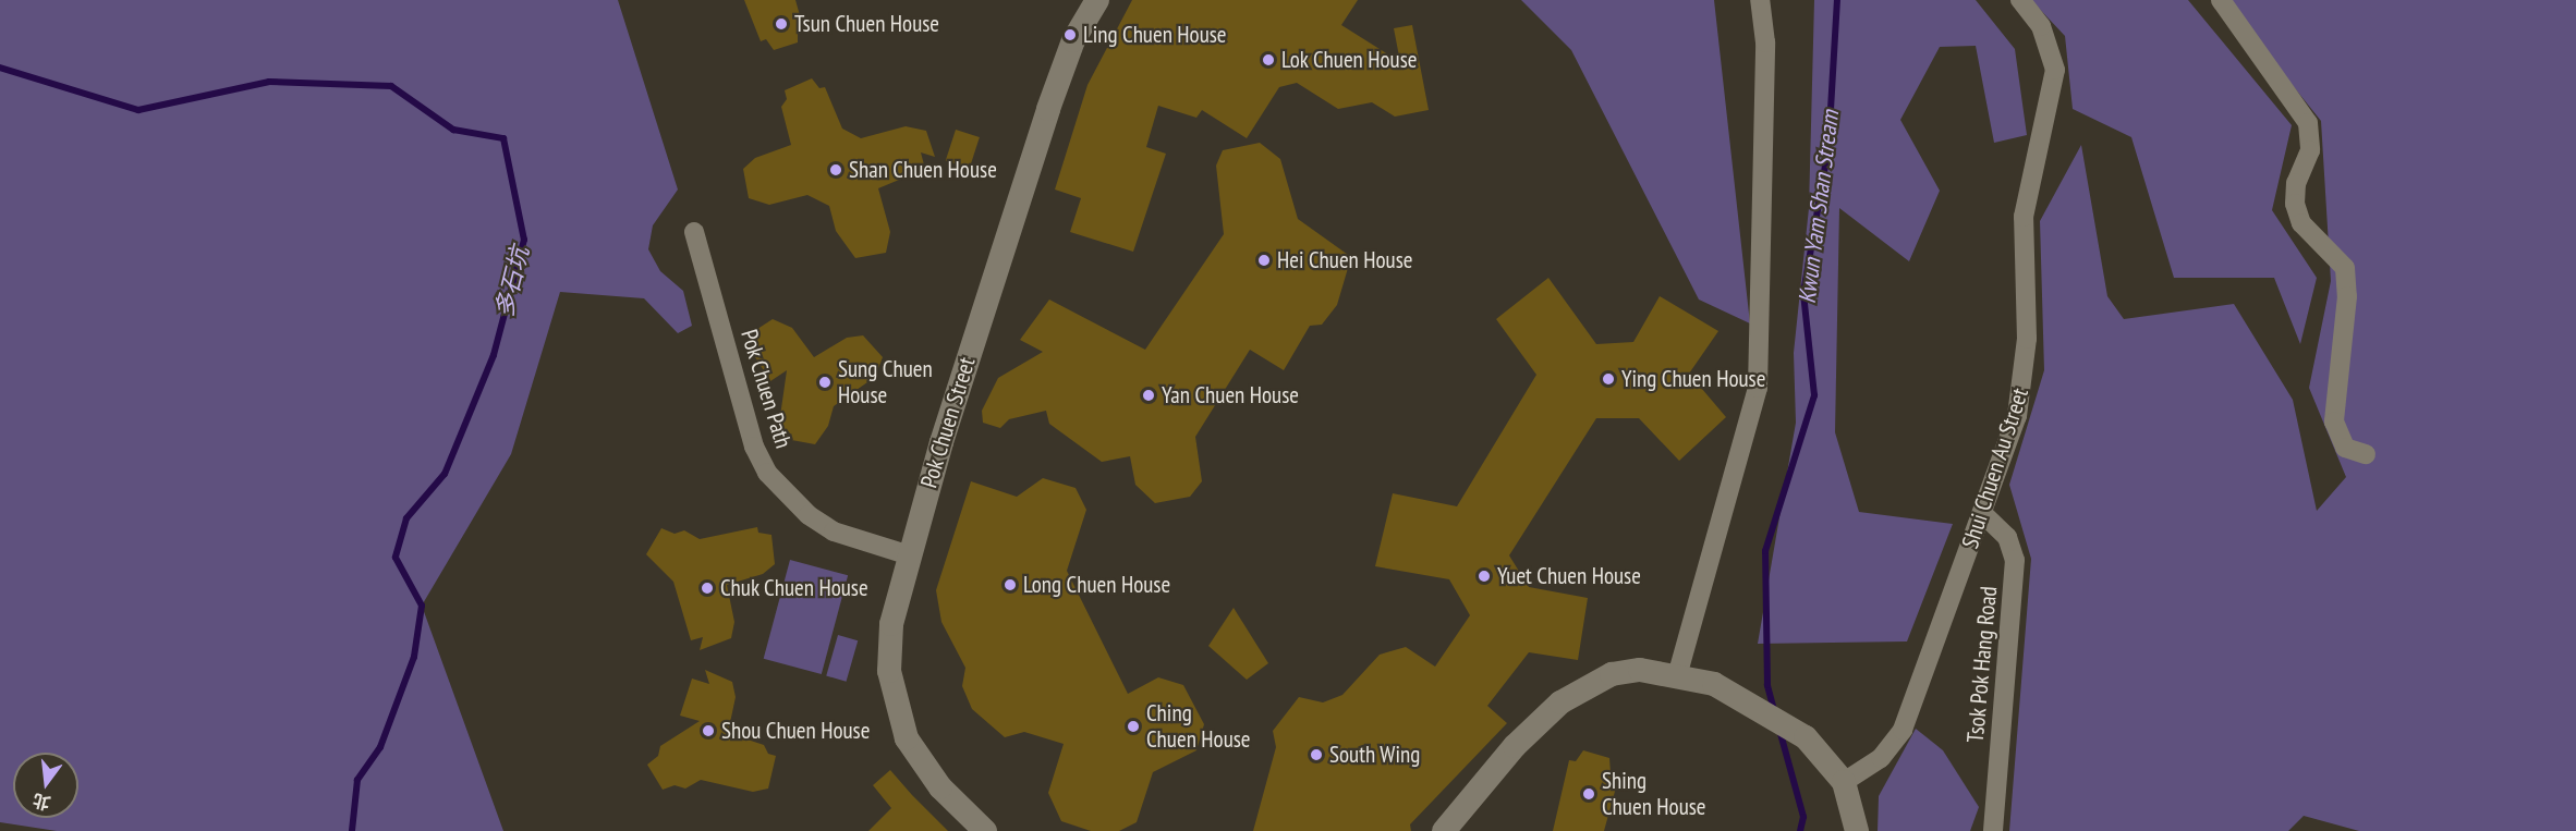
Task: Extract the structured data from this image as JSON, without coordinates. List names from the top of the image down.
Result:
{
  "streets": {
    "street": [
      "Pok Chuen Path",
      "Pok Chuen Street",
      "Shui Chuen Au Street",
      "Tsok Pok Hang Road"
    ]
  },
  "crossings": [
    ["Pok Chuen Path", "Pok Chuen Street"],
    ["Shui Chuen Au Street", "Tsok Pok Hang Road"]
  ],
  "water": ["Kwun Yam Shan Stream", "多石坑"],
  "places": [
    "Tsun Chuen House",
    "Ling Chuen House",
    "Lok Chuen House",
    "Shan Chuen House",
    "Hei Chuen House",
    "Ying Chuen House",
    "Sung Chuen House",
    "Yan Chuen House",
    "Yuet Chuen House",
    "Long Chuen House",
    "Chuk Chuen House",
    "Ching Chuen House",
    "Shou Chuen House",
    "South Wing",
    "Shing Chuen House"
  ],
  "north": "bottom"
}
